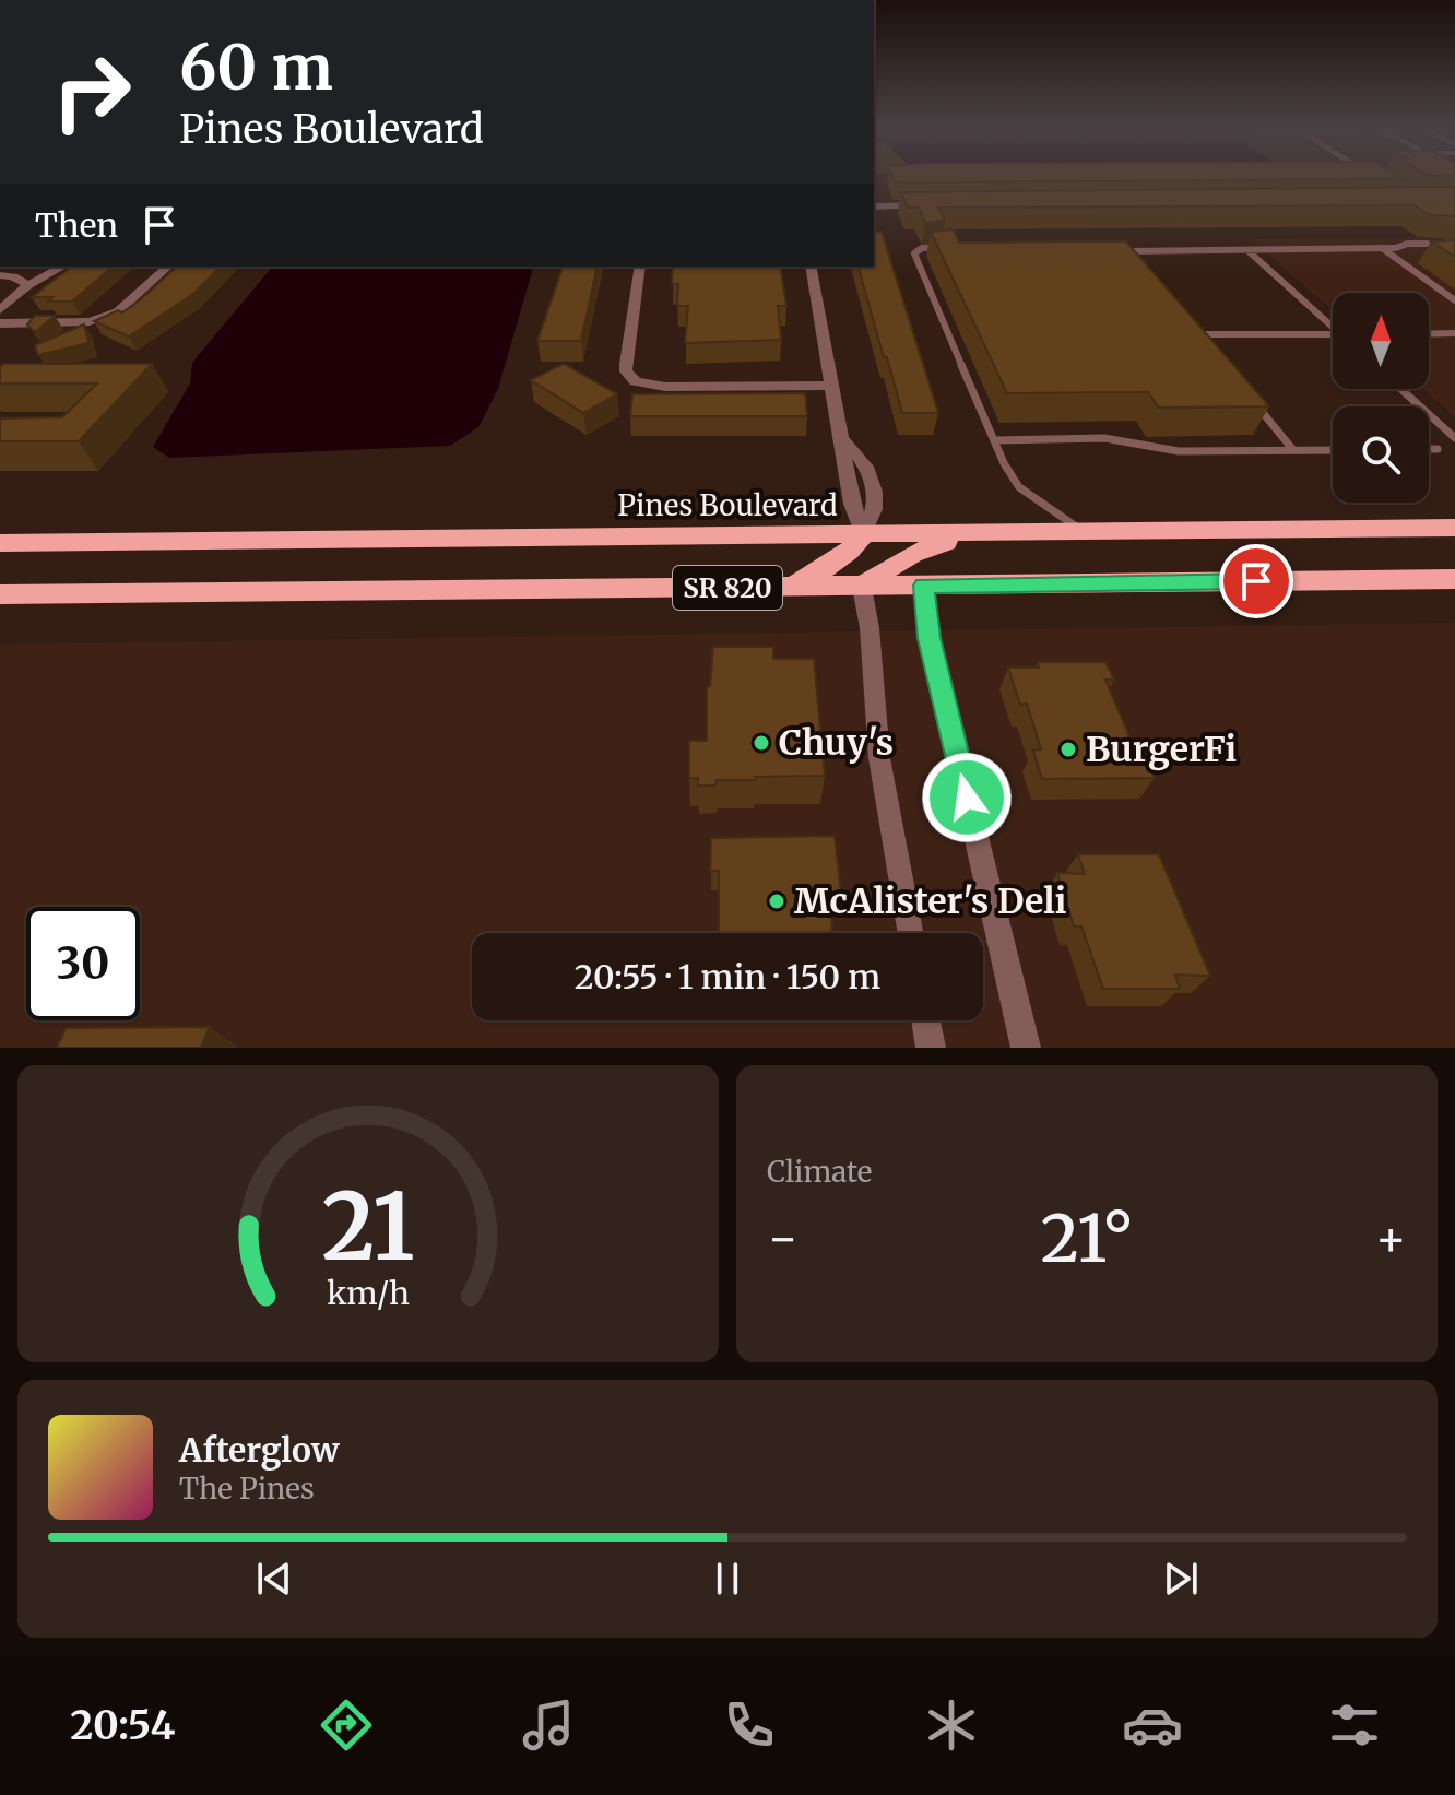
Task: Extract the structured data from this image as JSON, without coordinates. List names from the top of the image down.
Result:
{
  "streets": {
    "highway": ["Pines Boulevard", "SR 820"]
  },
  "places": ["Chuy's", "BurgerFi", "McAlister's Deli"],
  "north": "top",
  "page": {
    "turn": ["60 m", "Pines Boulevard"],
    "then": "Then",
    "limit": "30",
    "trip": "20:55 · 1 min · 150 m",
    "tile": "Climate",
    "heat": ["−", "21°", "+"],
    "song": ["Afterglow", "The Pines"],
    "tabs": "20:54",
    "gauge": ["21", "km/h"]
  }
}
